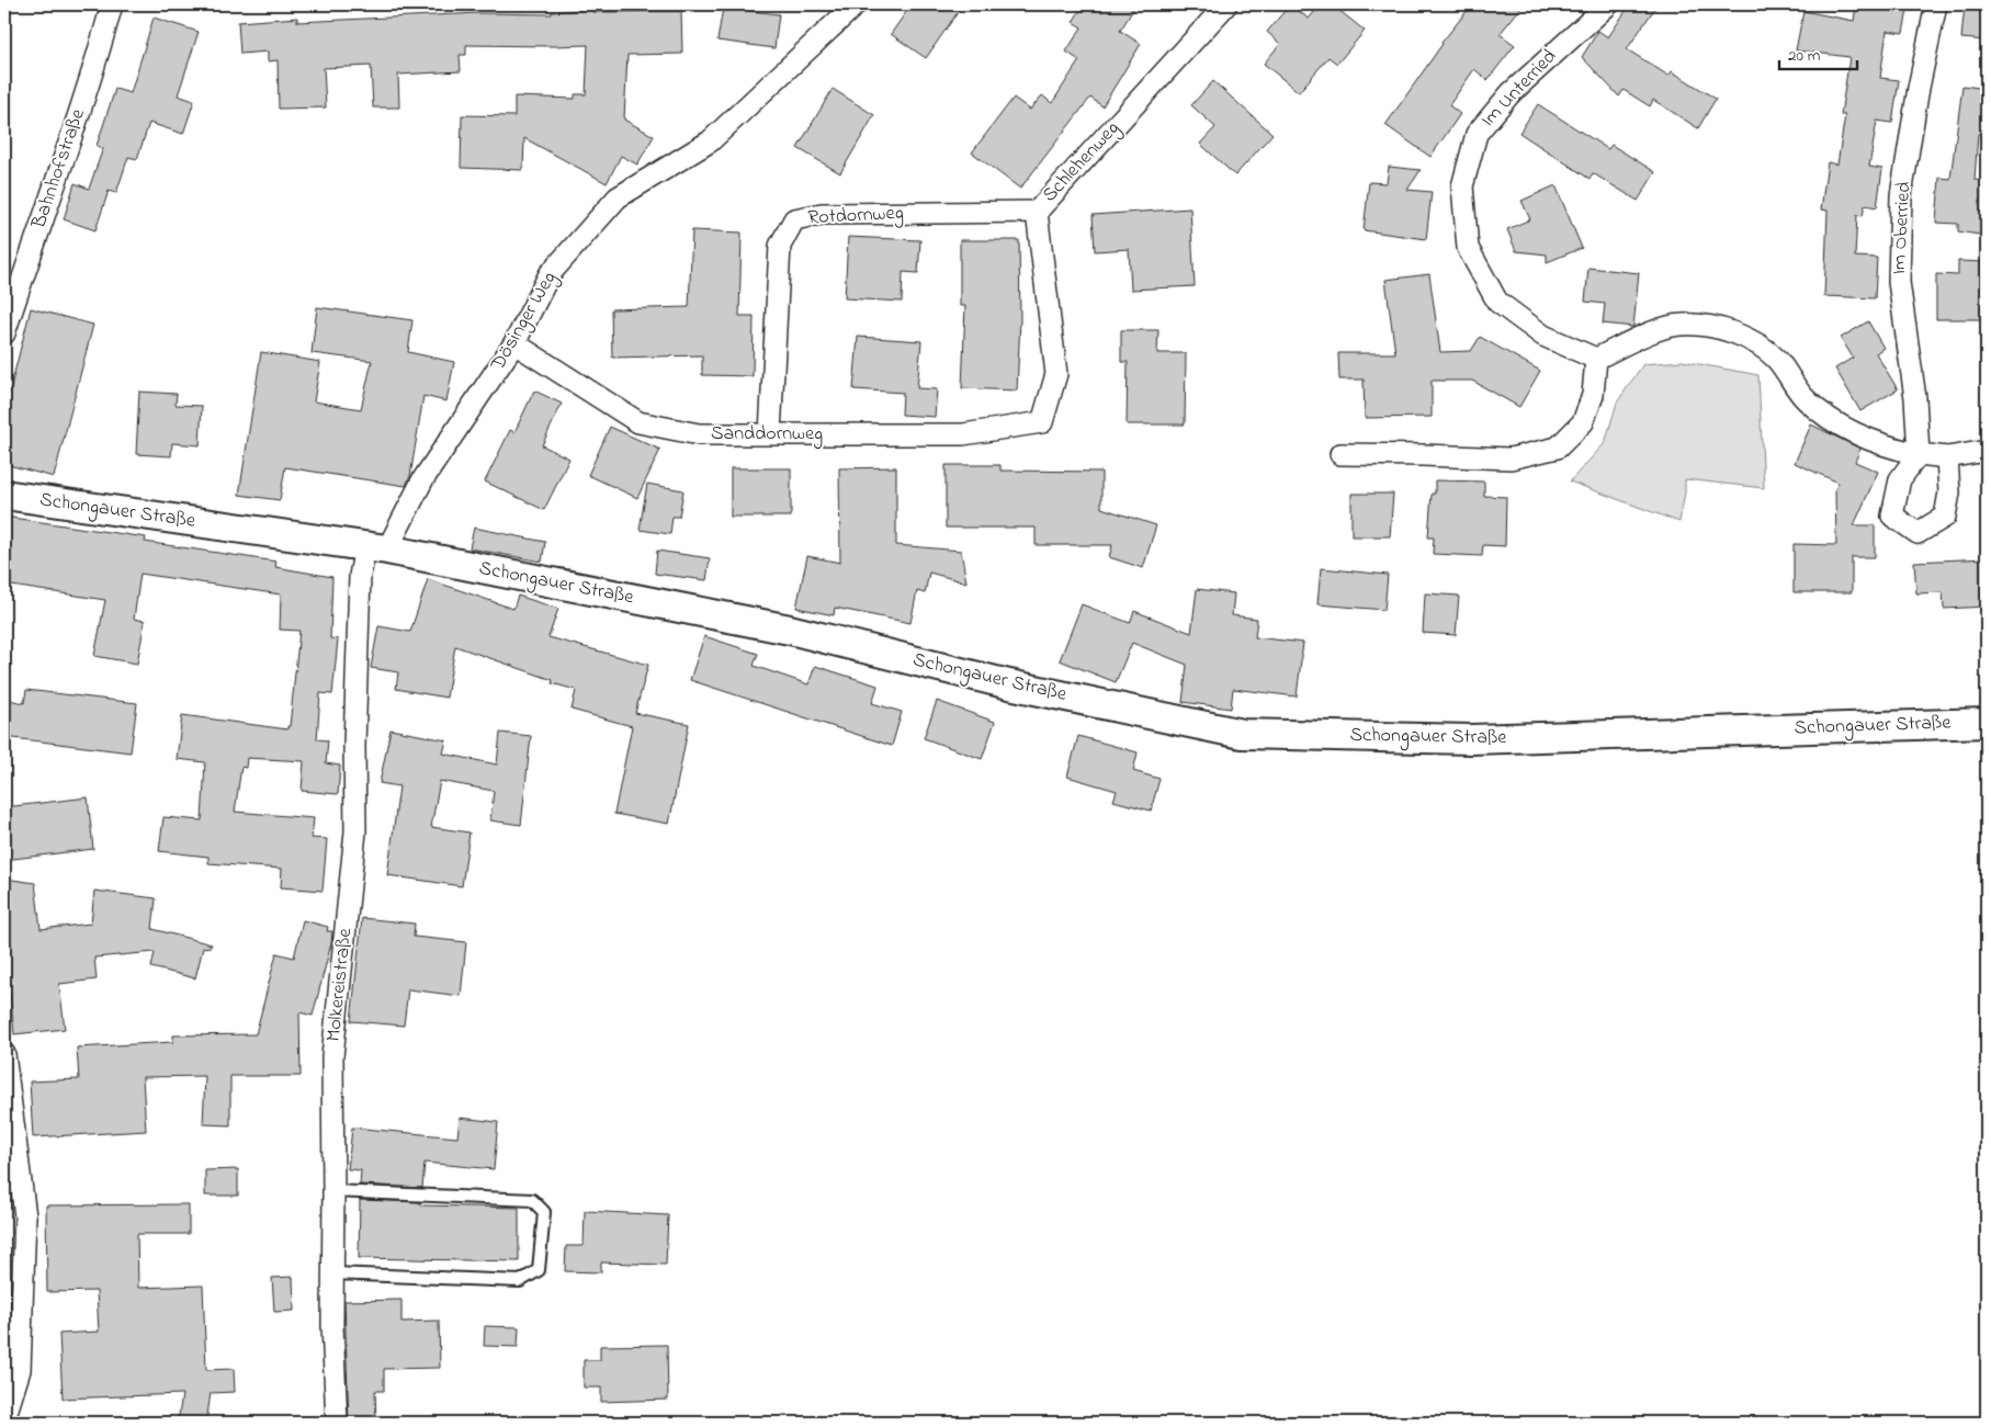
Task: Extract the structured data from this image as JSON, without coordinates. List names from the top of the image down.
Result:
{
  "streets": {
    "main road": ["Schongauer Straße"],
    "street": [
      "Im Unterried",
      "Schlehenweg",
      "Bahnhofstraße",
      "Rotdornweg",
      "Im Oberried",
      "Dösinger Weg",
      "Sanddornweg",
      "Molkereistraße"
    ]
  },
  "crossings": [
    ["Schlehenweg", "Rotdornweg"],
    ["Schlehenweg", "Sanddornweg"],
    ["Rotdornweg", "Sanddornweg"],
    ["Dösinger Weg", "Sanddornweg"],
    ["Dösinger Weg", "Schongauer Straße"],
    ["Dösinger Weg", "Molkereistraße"],
    ["Schongauer Straße", "Molkereistraße"]
  ],
  "scale_bar": "20 m"
}
